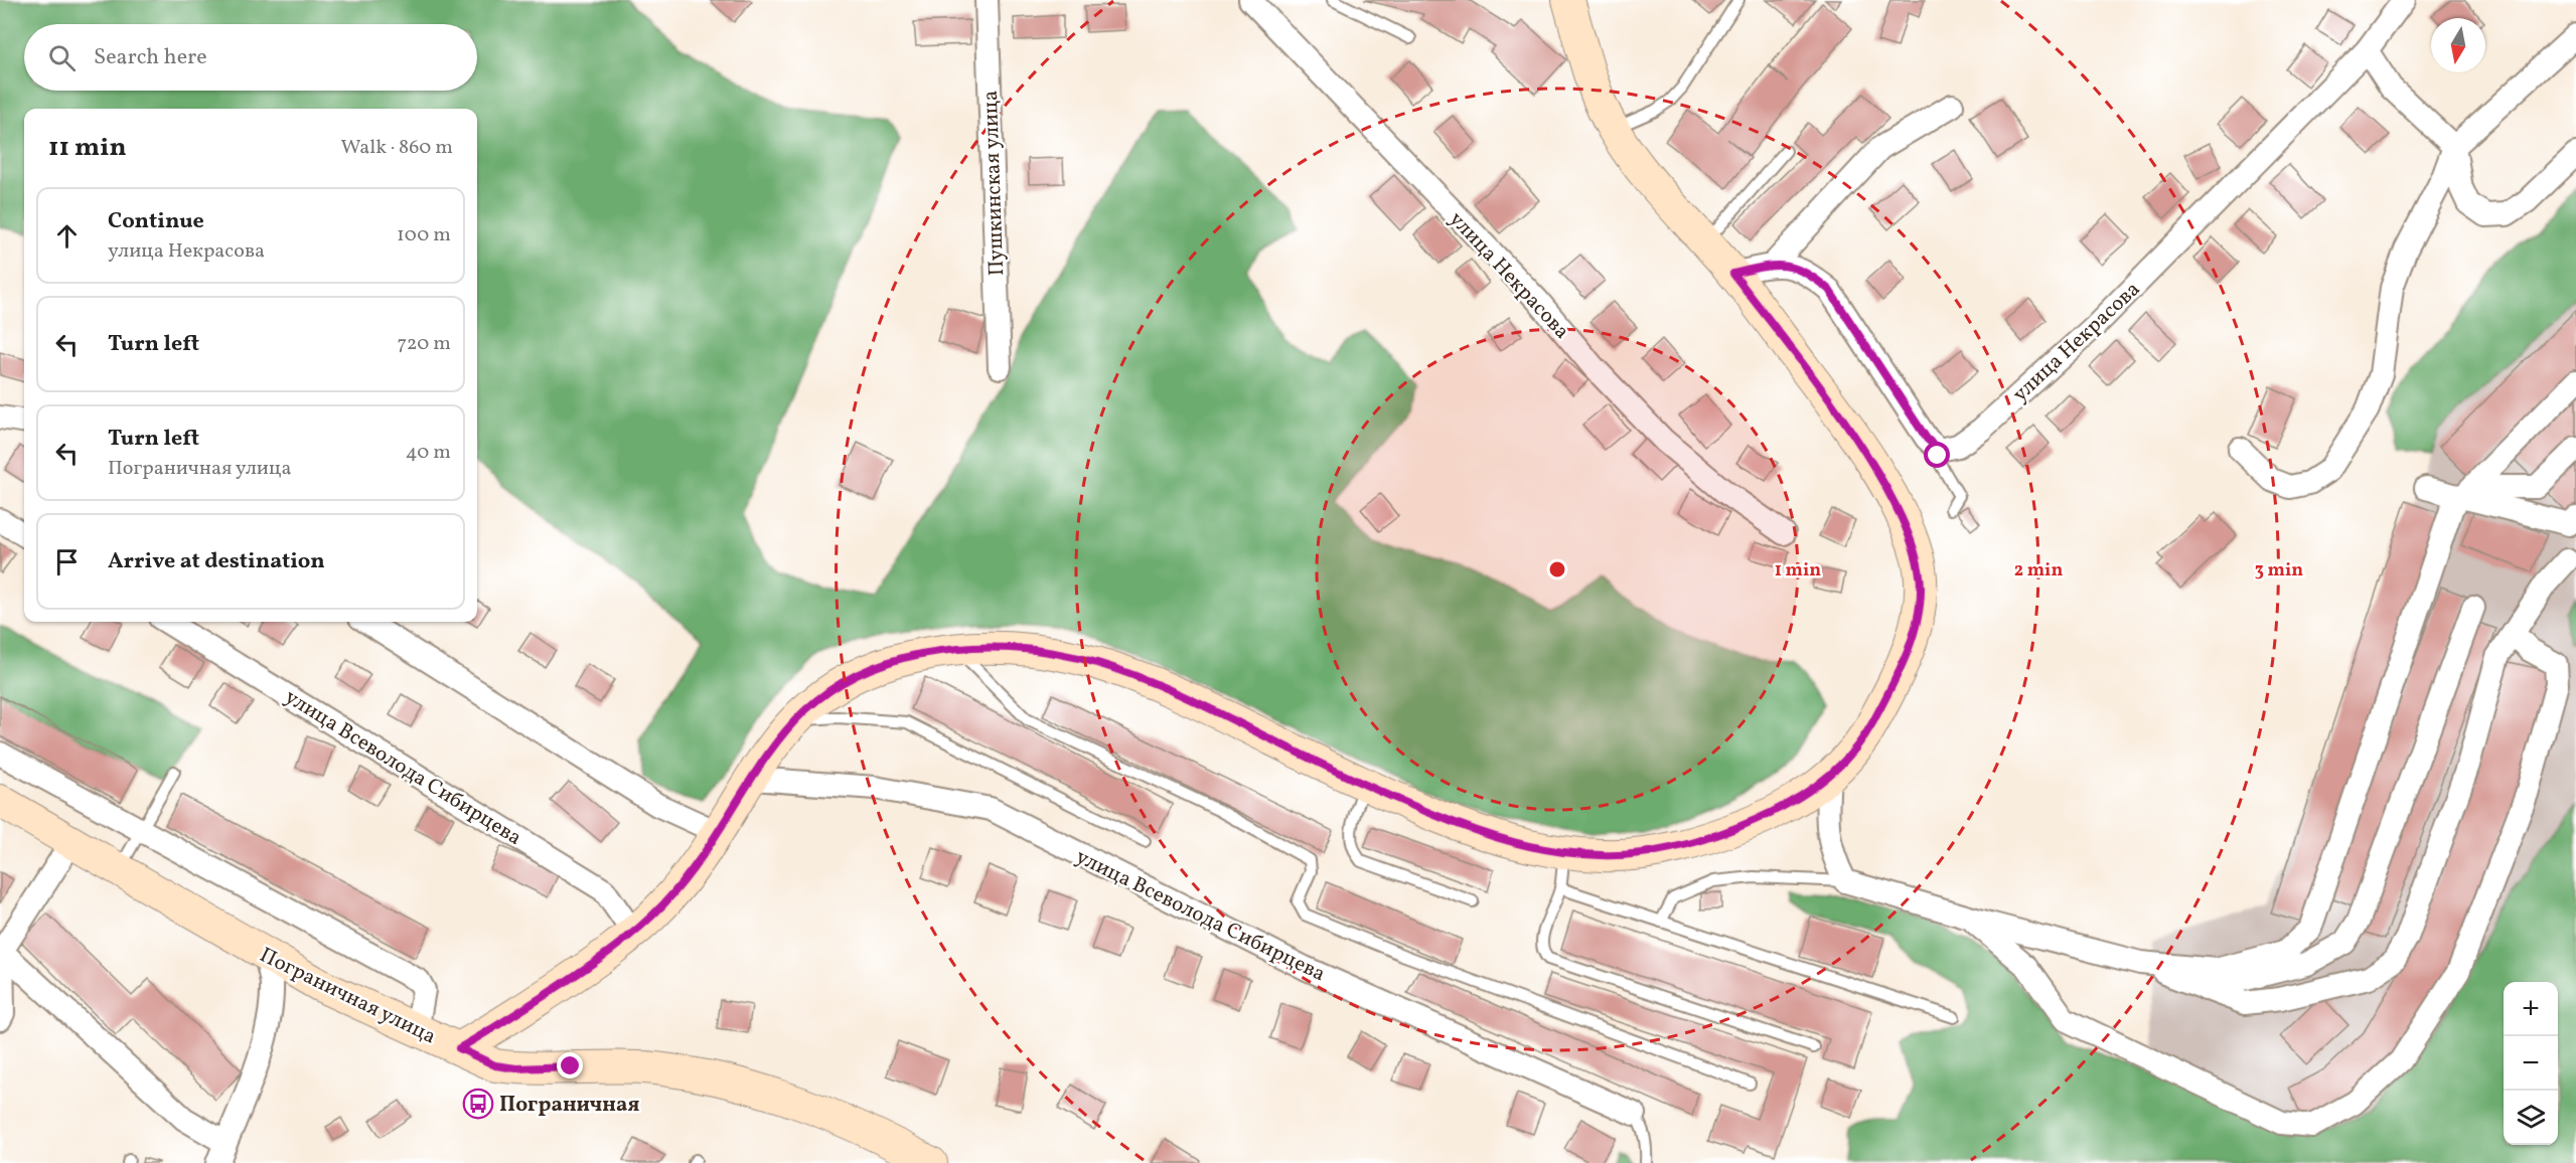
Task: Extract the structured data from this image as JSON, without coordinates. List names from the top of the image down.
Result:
{
  "streets": {
    "main road": ["Пограничная улица"],
    "street": ["Пушкинская улица", "улица Некрасова", "улица Всеволода Сибирцева"]
  },
  "places": {
    "bus stop": ["Пограничная"]
  },
  "north": "bottom",
  "page": {
    "search": "Search here",
    "heading": ["11 min", "Walk · 860 m"],
    "list": [
      ["Continue", "улица Некрасова", "100 m"],
      ["Turn left", "720 m"],
      ["Turn left", "Пограничная улица", "40 m"],
      "Arrive at destination"
    ],
    "map_buttons": ["+", "−"]
  },
  "rings": ["1 min", "2 min", "3 min"]
}
